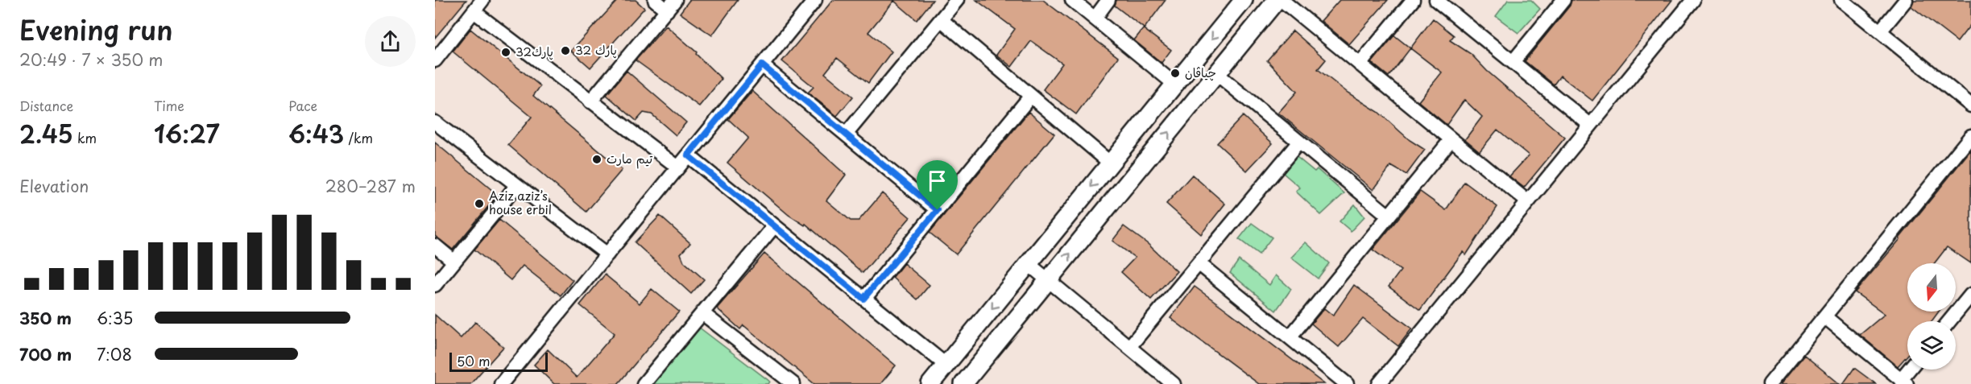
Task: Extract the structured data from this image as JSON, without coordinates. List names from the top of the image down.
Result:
{
  "places": [
    "32 پارك",
    "32پارك",
    "چياڤان",
    "تيم مارت",
    "Aziz aziz’s house erbil"
  ],
  "scale_bar": "50 m",
  "north": "bottom",
  "page": {
    "heading": ["Evening run", "20:49 · 7 × 350 m"],
    "stats": [
      ["Distance", "2.45 km"],
      ["Time", "16:27"],
      ["Pace", "6:43 /km"]
    ],
    "chart": ["Elevation", "280–287 m"],
    "list": [
      {
        "name": "350 m",
        "note": "6:35"
      },
      {
        "name": "700 m",
        "note": "7:08"
      }
    ],
    "scale": "50 m"
  }
}
